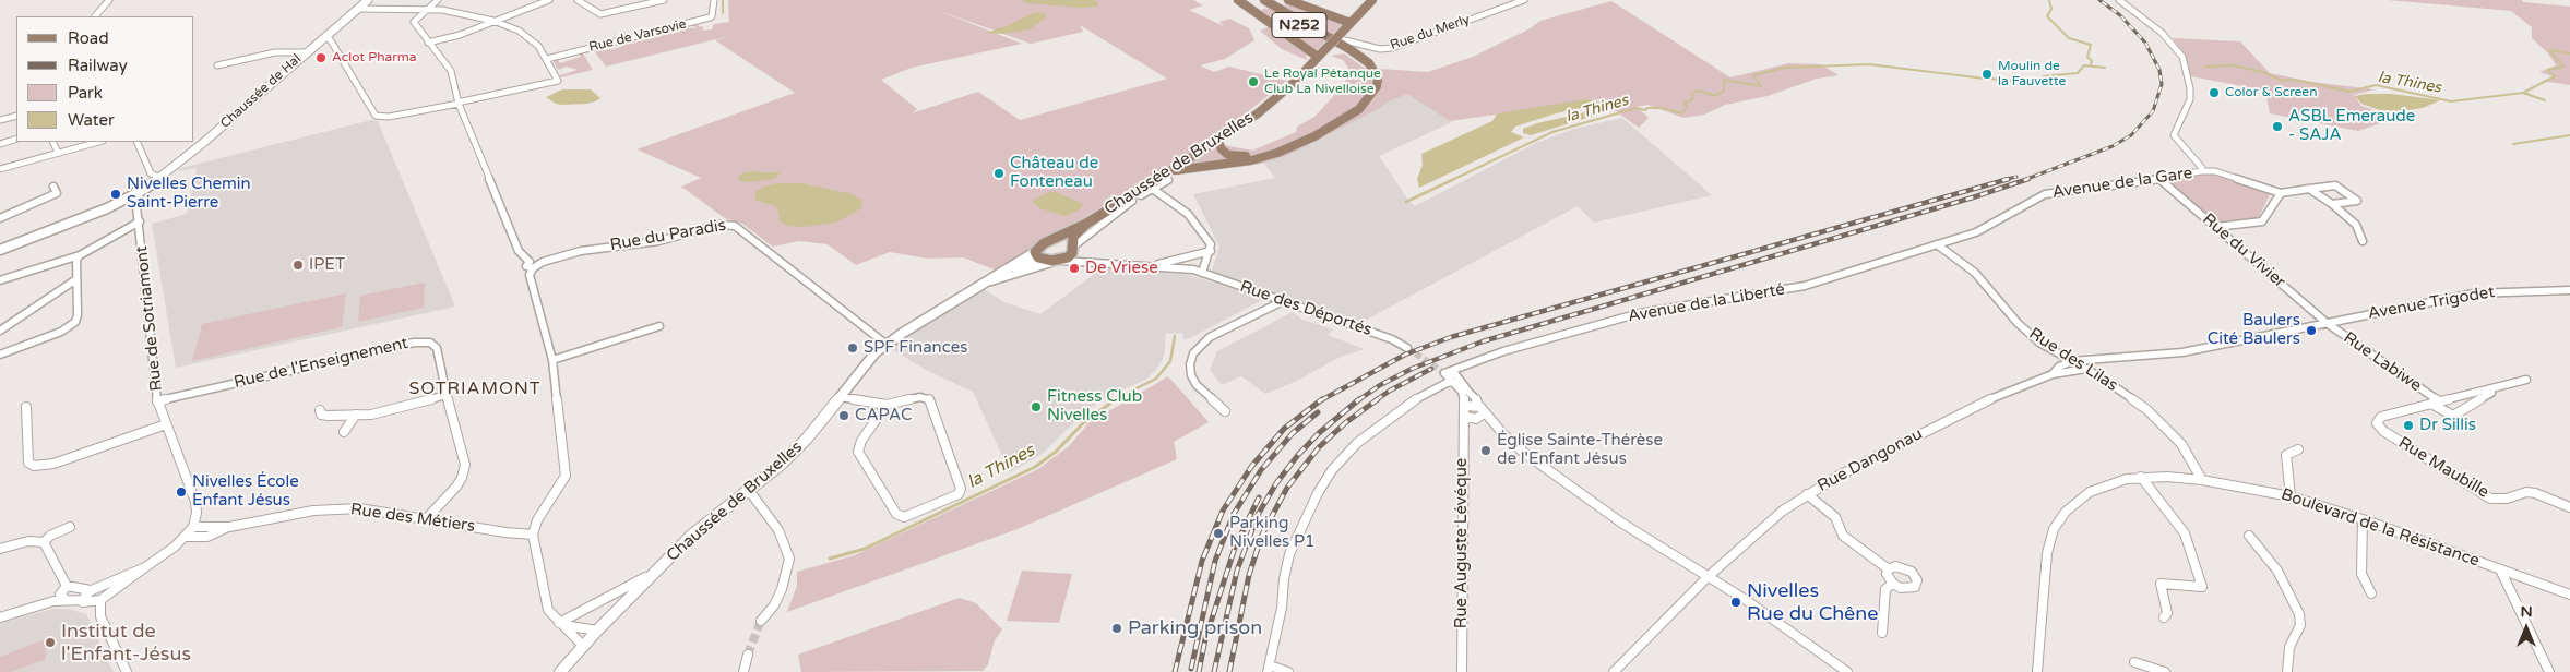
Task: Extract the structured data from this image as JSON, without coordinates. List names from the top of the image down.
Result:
{
  "streets": {
    "main road": ["N252", "Chaussée de Hal", "Chaussée de Bruxelles"],
    "street": [
      "Rue du Merly",
      "Rue de Varsovie",
      "Avenue de la Gare",
      "Rue du Paradis",
      "Rue du Vivier",
      "Avenue de la Liberté",
      "Avenue Trigodet",
      "Rue des Déportés",
      "Rue de Sotriamont",
      "Rue des Lilas",
      "Rue Labiwe",
      "Rue de l'Enseignement",
      "Rue Dangonau",
      "Rue Maubille",
      "Rue des Métiers",
      "Boulevard de la Résistance",
      "Rue Auguste Lévéque"
    ]
  },
  "crossings": [
    ["Rue du Merly", "Chaussée de Bruxelles"],
    ["Chaussée de Hal", "Rue de Sotriamont"],
    ["Chaussée de Bruxelles", "Rue du Paradis"],
    ["Avenue de la Gare", "Rue du Vivier"],
    ["Avenue de la Gare", "Avenue de la Liberté"],
    ["Avenue de la Gare", "Rue des Lilas"],
    ["Rue du Vivier", "Avenue Trigodet"],
    ["Rue du Vivier", "Rue Labiwe"],
    ["Avenue de la Liberté", "Rue des Lilas"],
    ["Avenue Trigodet", "Rue des Lilas"],
    ["Avenue Trigodet", "Rue Labiwe"],
    ["Avenue Trigodet", "Rue Dangonau"],
    ["Rue de Sotriamont", "Rue de l'Enseignement"],
    ["Rue des Lilas", "Rue Dangonau"],
    ["Rue des Lilas", "Boulevard de la Résistance"],
    ["Rue Labiwe", "Rue Maubille"],
    ["Rue de l'Enseignement", "Rue des Métiers"]
  ],
  "districts": ["SOTRIAMONT"],
  "water": ["la Thines"],
  "places": [
    "Aclot Pharma",
    "Moulin de la Fauvette",
    "Le Royal Pétanque Club La Nivelloise",
    "Color & Screen",
    "ASBL Emeraude - SAJA",
    "Château de Fonteneau",
    "Nivelles Chemin Saint-Pierre",
    "IPET",
    "De Vriese",
    "Baulers Cité Baulers",
    "SPF Finances",
    "Fitness Club Nivelles",
    "CAPAC",
    "Dr Sillis",
    "Église Sainte-Thérèse de l'Enfant Jésus",
    "Nivelles École Enfant Jésus",
    "Parking Nivelles P1",
    "Nivelles Rue du Chêne",
    "Parking prison",
    "Institut de l'Enfant-Jésus"
  ],
  "legend": [
    "Road",
    "Railway",
    "Park",
    "Water"
  ],
  "north": "top"
}
